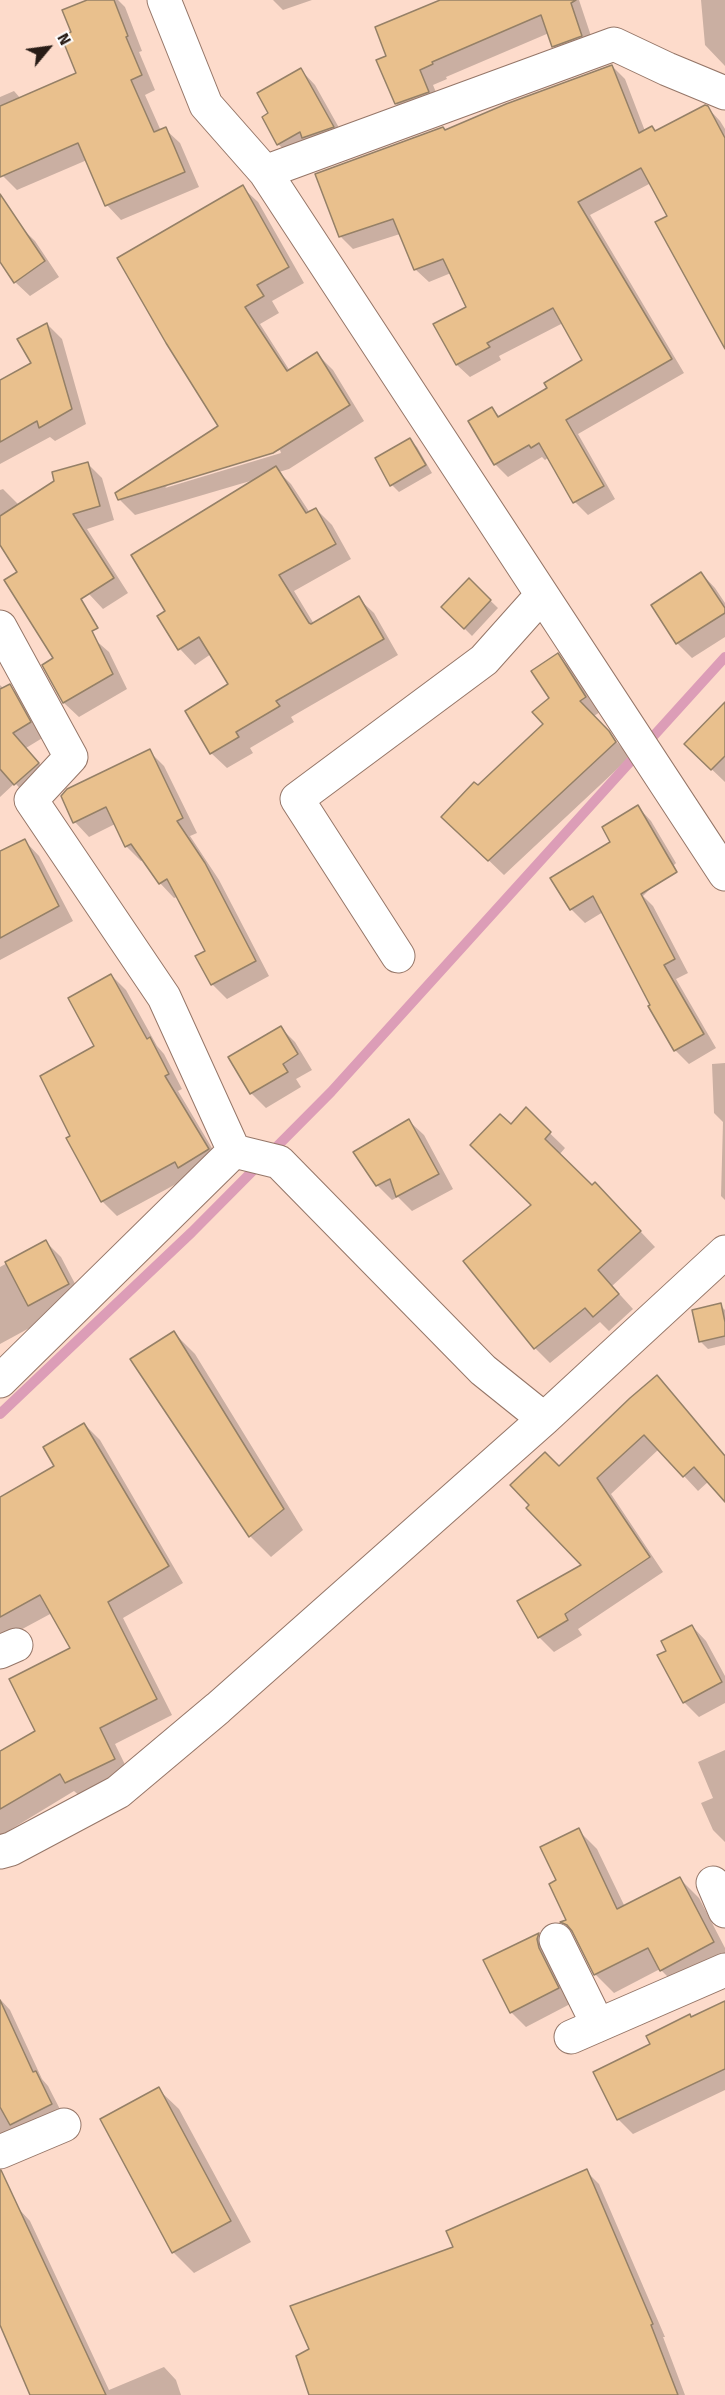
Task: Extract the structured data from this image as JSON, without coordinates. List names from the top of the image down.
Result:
{
  "north": "top right"
}
